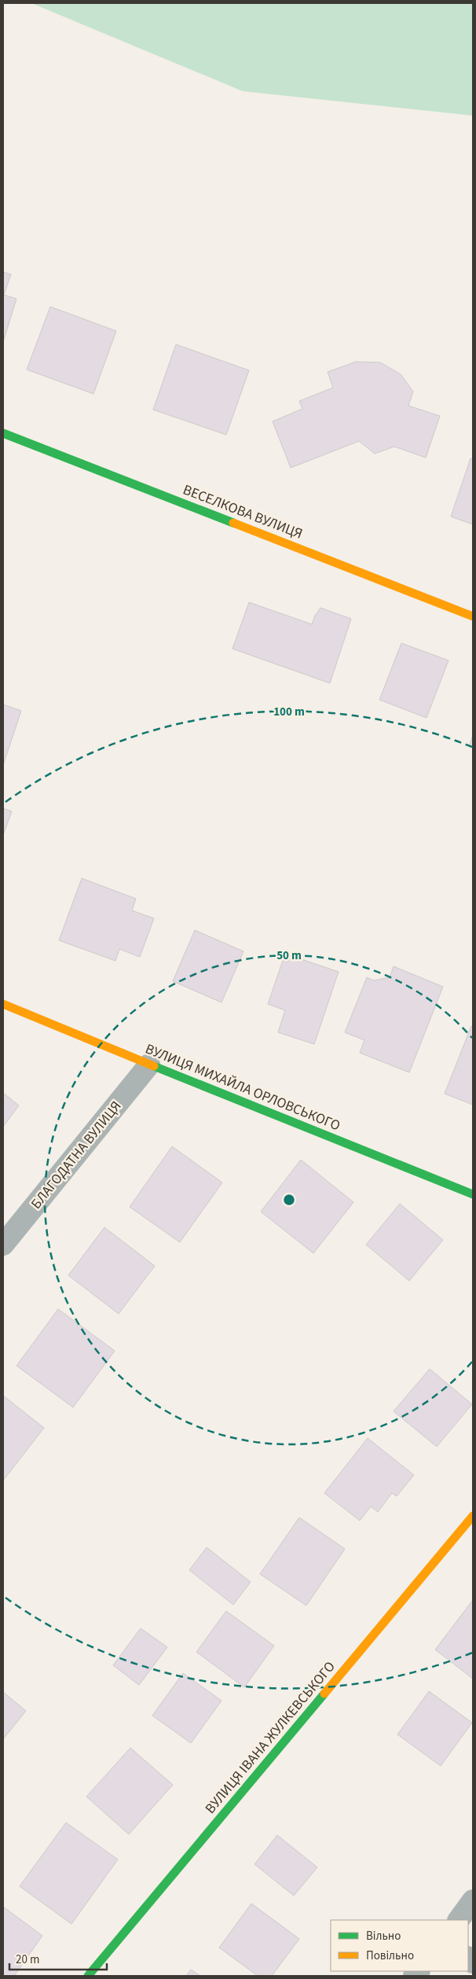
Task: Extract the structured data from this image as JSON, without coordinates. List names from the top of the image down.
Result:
{
  "streets": {
    "street": [
      "ВЕСЕЛКОВА ВУЛИЦЯ",
      "ВУЛИЦЯ МИХАЙЛА ОРЛОВСЬКОГО",
      "БЛАГОДАТНА ВУЛИЦЯ",
      "ВУЛИЦЯ ІВАНА ЖУЛКЕВСЬКОГО"
    ]
  },
  "crossings": [
    ["ВУЛИЦЯ МИХАЙЛА ОРЛОВСЬКОГО", "БЛАГОДАТНА ВУЛИЦЯ"]
  ],
  "legend": ["Вільно", "Повільно"],
  "scale_bar": "20 m",
  "rings": ["100 m", "50 m"]
}
